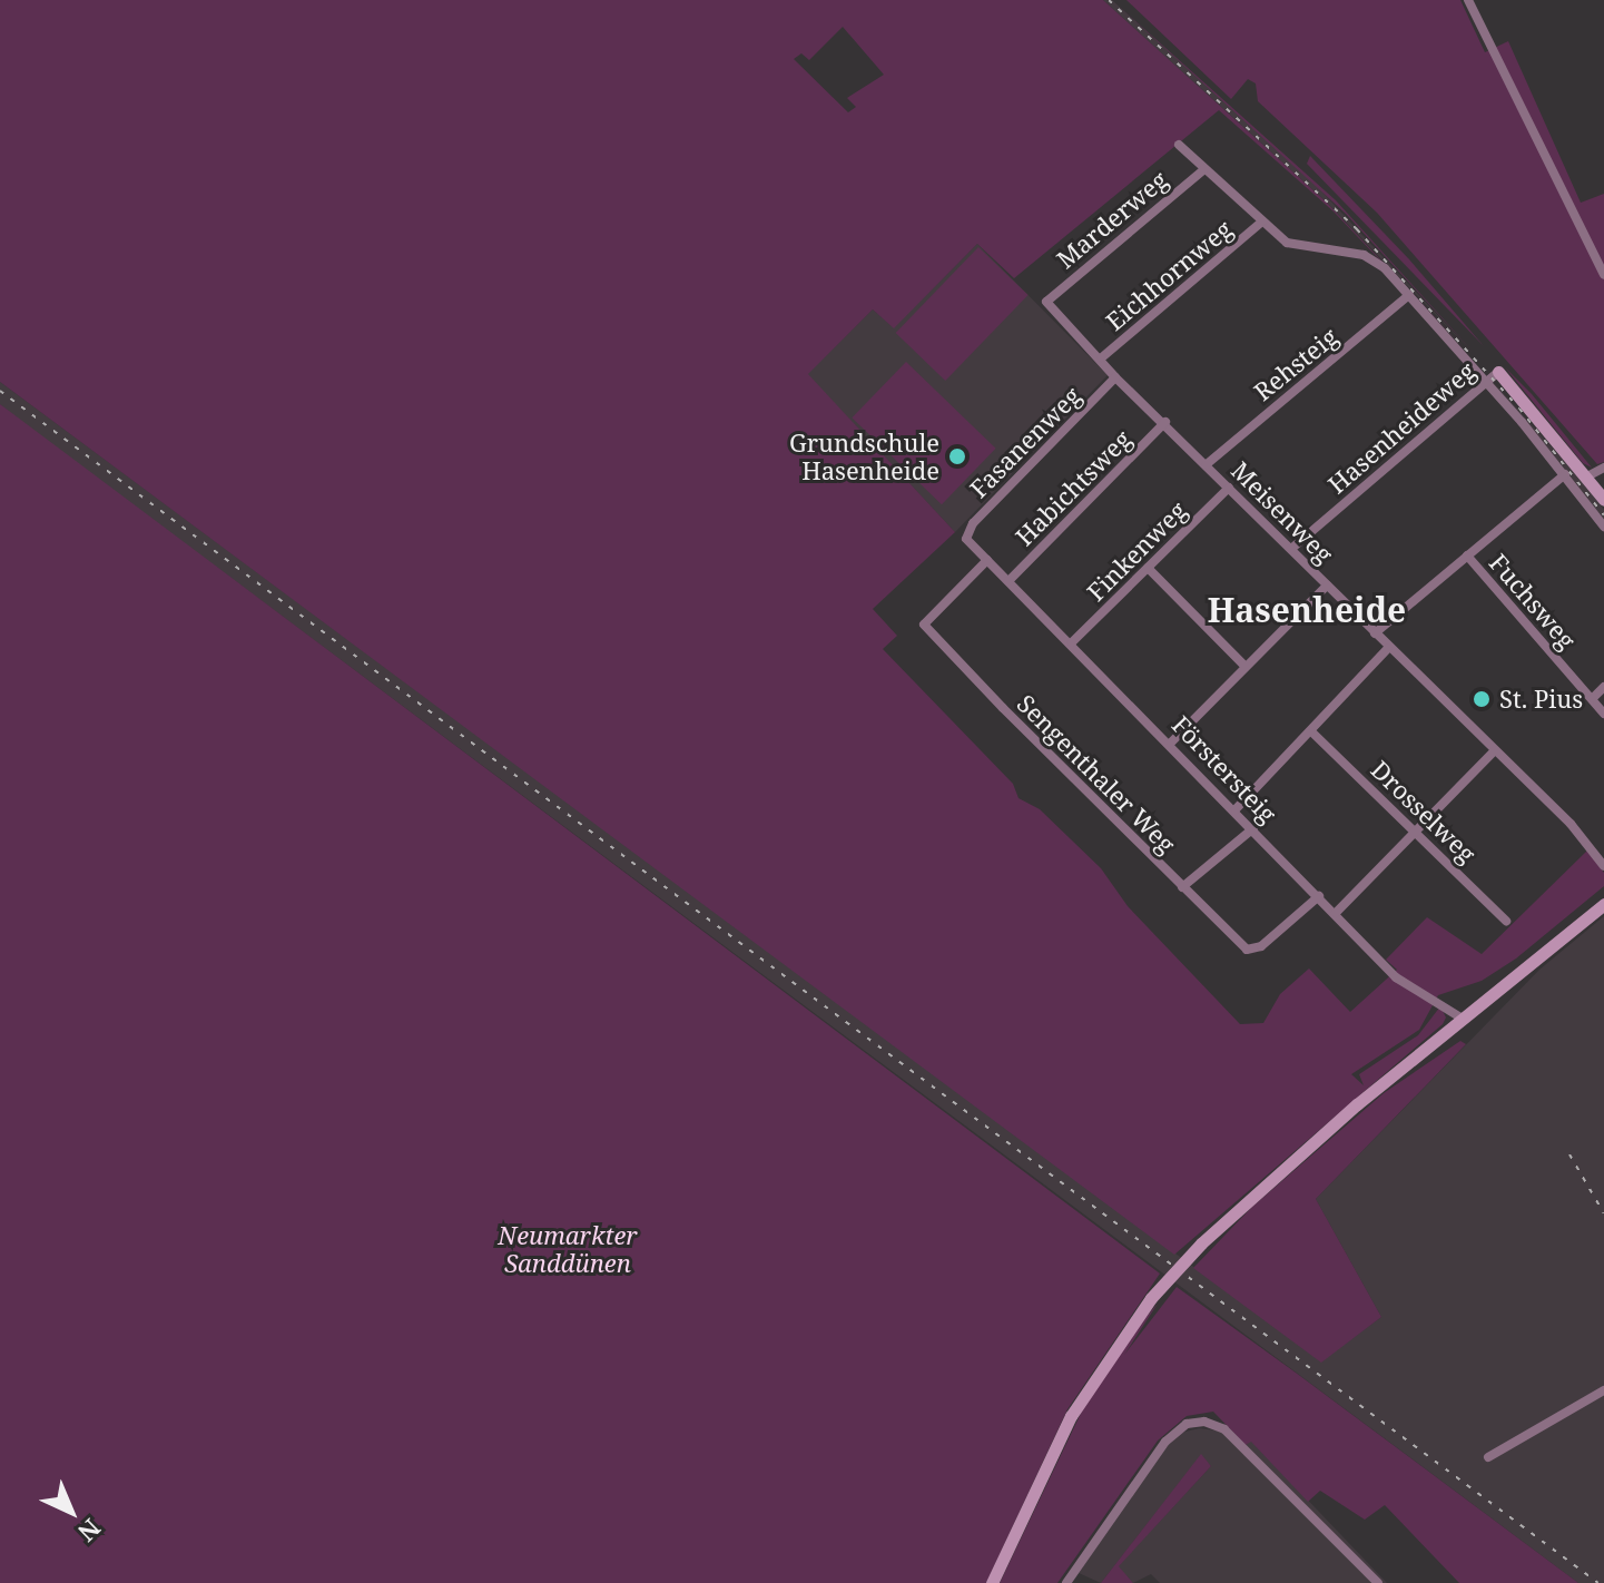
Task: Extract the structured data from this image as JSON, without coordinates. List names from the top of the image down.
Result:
{
  "streets": {
    "street": [
      "Marderweg",
      "Eichhornweg",
      "Rehsteig",
      "Hasenheideweg",
      "Fasanenweg",
      "Habichtsweg",
      "Meisenweg",
      "Finkenweg",
      "Fuchsweg",
      "Förstersteig",
      "Sengenthaler Weg",
      "Drosselweg"
    ]
  },
  "crossings": [
    ["Marderweg", "Meisenweg"],
    ["Eichhornweg", "Meisenweg"],
    ["Rehsteig", "Meisenweg"],
    ["Hasenheideweg", "Meisenweg"],
    ["Fasanenweg", "Meisenweg"],
    ["Fasanenweg", "Förstersteig"],
    ["Habichtsweg", "Meisenweg"],
    ["Habichtsweg", "Förstersteig"],
    ["Meisenweg", "Finkenweg"],
    ["Finkenweg", "Förstersteig"],
    ["Förstersteig", "Sengenthaler Weg"]
  ],
  "districts": ["Hasenheide"],
  "parks": ["Neumarkter Sanddünen"],
  "places": ["Grundschule Hasenheide", "St. Pius"],
  "north": "bottom right"
}
